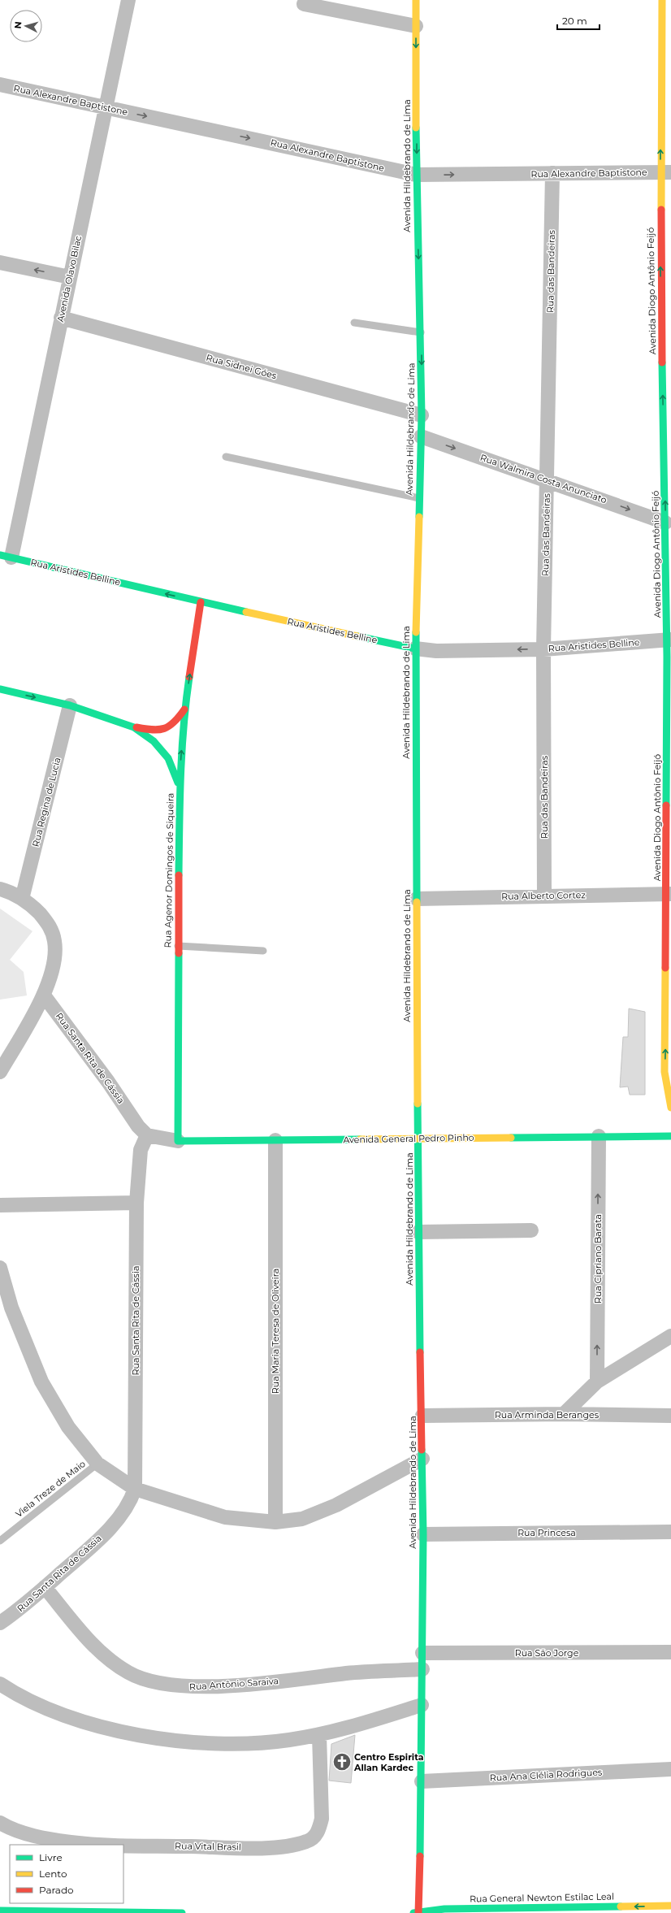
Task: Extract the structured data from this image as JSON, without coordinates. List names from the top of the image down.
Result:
{
  "streets": {
    "main road": [
      "Avenida Hildebrando de Lima",
      "Avenida Diogo Antônio Feijó",
      "Rua Aristides Belline",
      "Rua Agenor Domingos de Siqueira",
      "Avenida General Pedro Pinho",
      "Rua General Newton Estilac Leal"
    ],
    "street": [
      "Rua Alexandre Baptistone",
      "Rua das Bandeiras",
      "Avenida Olavo Bilac",
      "Rua Sidnei Góes",
      "Rua Walmira Costa Anunciato",
      "Rua Regina de Lucia",
      "Rua Alberto Cortez",
      "Rua Santa Rita de Cássia",
      "Rua Cipriano Barata",
      "Rua Maria Teresa de Oliveira",
      "Rua Arminda Beranges",
      "Rua Princesa",
      "Rua São Jorge",
      "Rua Antônio Saraiva",
      "Rua Ana Clélia Rodrigues",
      "Rua Vital Brasil"
    ],
    "lane": ["Viela Treze de Maio"]
  },
  "crossings": [
    ["Rua Alexandre Baptistone", "Avenida Hildebrando de Lima"],
    ["Rua Alexandre Baptistone", "Rua das Bandeiras"],
    ["Rua Alexandre Baptistone", "Avenida Olavo Bilac"],
    ["Rua Alexandre Baptistone", "Avenida Diogo Antônio Feijó"],
    ["Avenida Hildebrando de Lima", "Rua Sidnei Góes"],
    ["Avenida Hildebrando de Lima", "Rua Walmira Costa Anunciato"],
    ["Avenida Hildebrando de Lima", "Rua Aristides Belline"],
    ["Avenida Hildebrando de Lima", "Rua Alberto Cortez"],
    ["Avenida Hildebrando de Lima", "Avenida General Pedro Pinho"],
    ["Avenida Hildebrando de Lima", "Rua Arminda Beranges"],
    ["Avenida Hildebrando de Lima", "Rua Princesa"],
    ["Avenida Hildebrando de Lima", "Rua São Jorge"],
    ["Avenida Hildebrando de Lima", "Rua Antônio Saraiva"],
    ["Avenida Hildebrando de Lima", "Rua Ana Clélia Rodrigues"],
    ["Avenida Hildebrando de Lima", "Rua General Newton Estilac Leal"],
    ["Rua das Bandeiras", "Rua Walmira Costa Anunciato"],
    ["Rua das Bandeiras", "Rua Aristides Belline"],
    ["Rua das Bandeiras", "Rua Alberto Cortez"],
    ["Avenida Olavo Bilac", "Rua Sidnei Góes"],
    ["Avenida Olavo Bilac", "Rua Aristides Belline"],
    ["Avenida Diogo Antônio Feijó", "Rua Walmira Costa Anunciato"],
    ["Avenida Diogo Antônio Feijó", "Rua Aristides Belline"],
    ["Avenida Diogo Antônio Feijó", "Rua Alberto Cortez"],
    ["Rua Aristides Belline", "Rua Agenor Domingos de Siqueira"],
    ["Rua Agenor Domingos de Siqueira", "Avenida General Pedro Pinho"],
    ["Rua Santa Rita de Cássia", "Avenida General Pedro Pinho"],
    ["Rua Santa Rita de Cássia", "Rua Antônio Saraiva"],
    ["Avenida General Pedro Pinho", "Rua Cipriano Barata"],
    ["Avenida General Pedro Pinho", "Rua Maria Teresa de Oliveira"]
  ],
  "one_way": [
    "Rua Alexandre Baptistone",
    "Avenida Diogo Antônio Feijó",
    "Rua Walmira Costa Anunciato",
    "Rua Aristides Belline",
    "Rua Cipriano Barata",
    "Rua General Newton Estilac Leal"
  ],
  "places": {
    "church": ["Centro Espirita Allan Kardec"]
  },
  "legend": ["Livre", "Lento", "Parado"],
  "scale_bar": "20 m",
  "north": "left"
}
